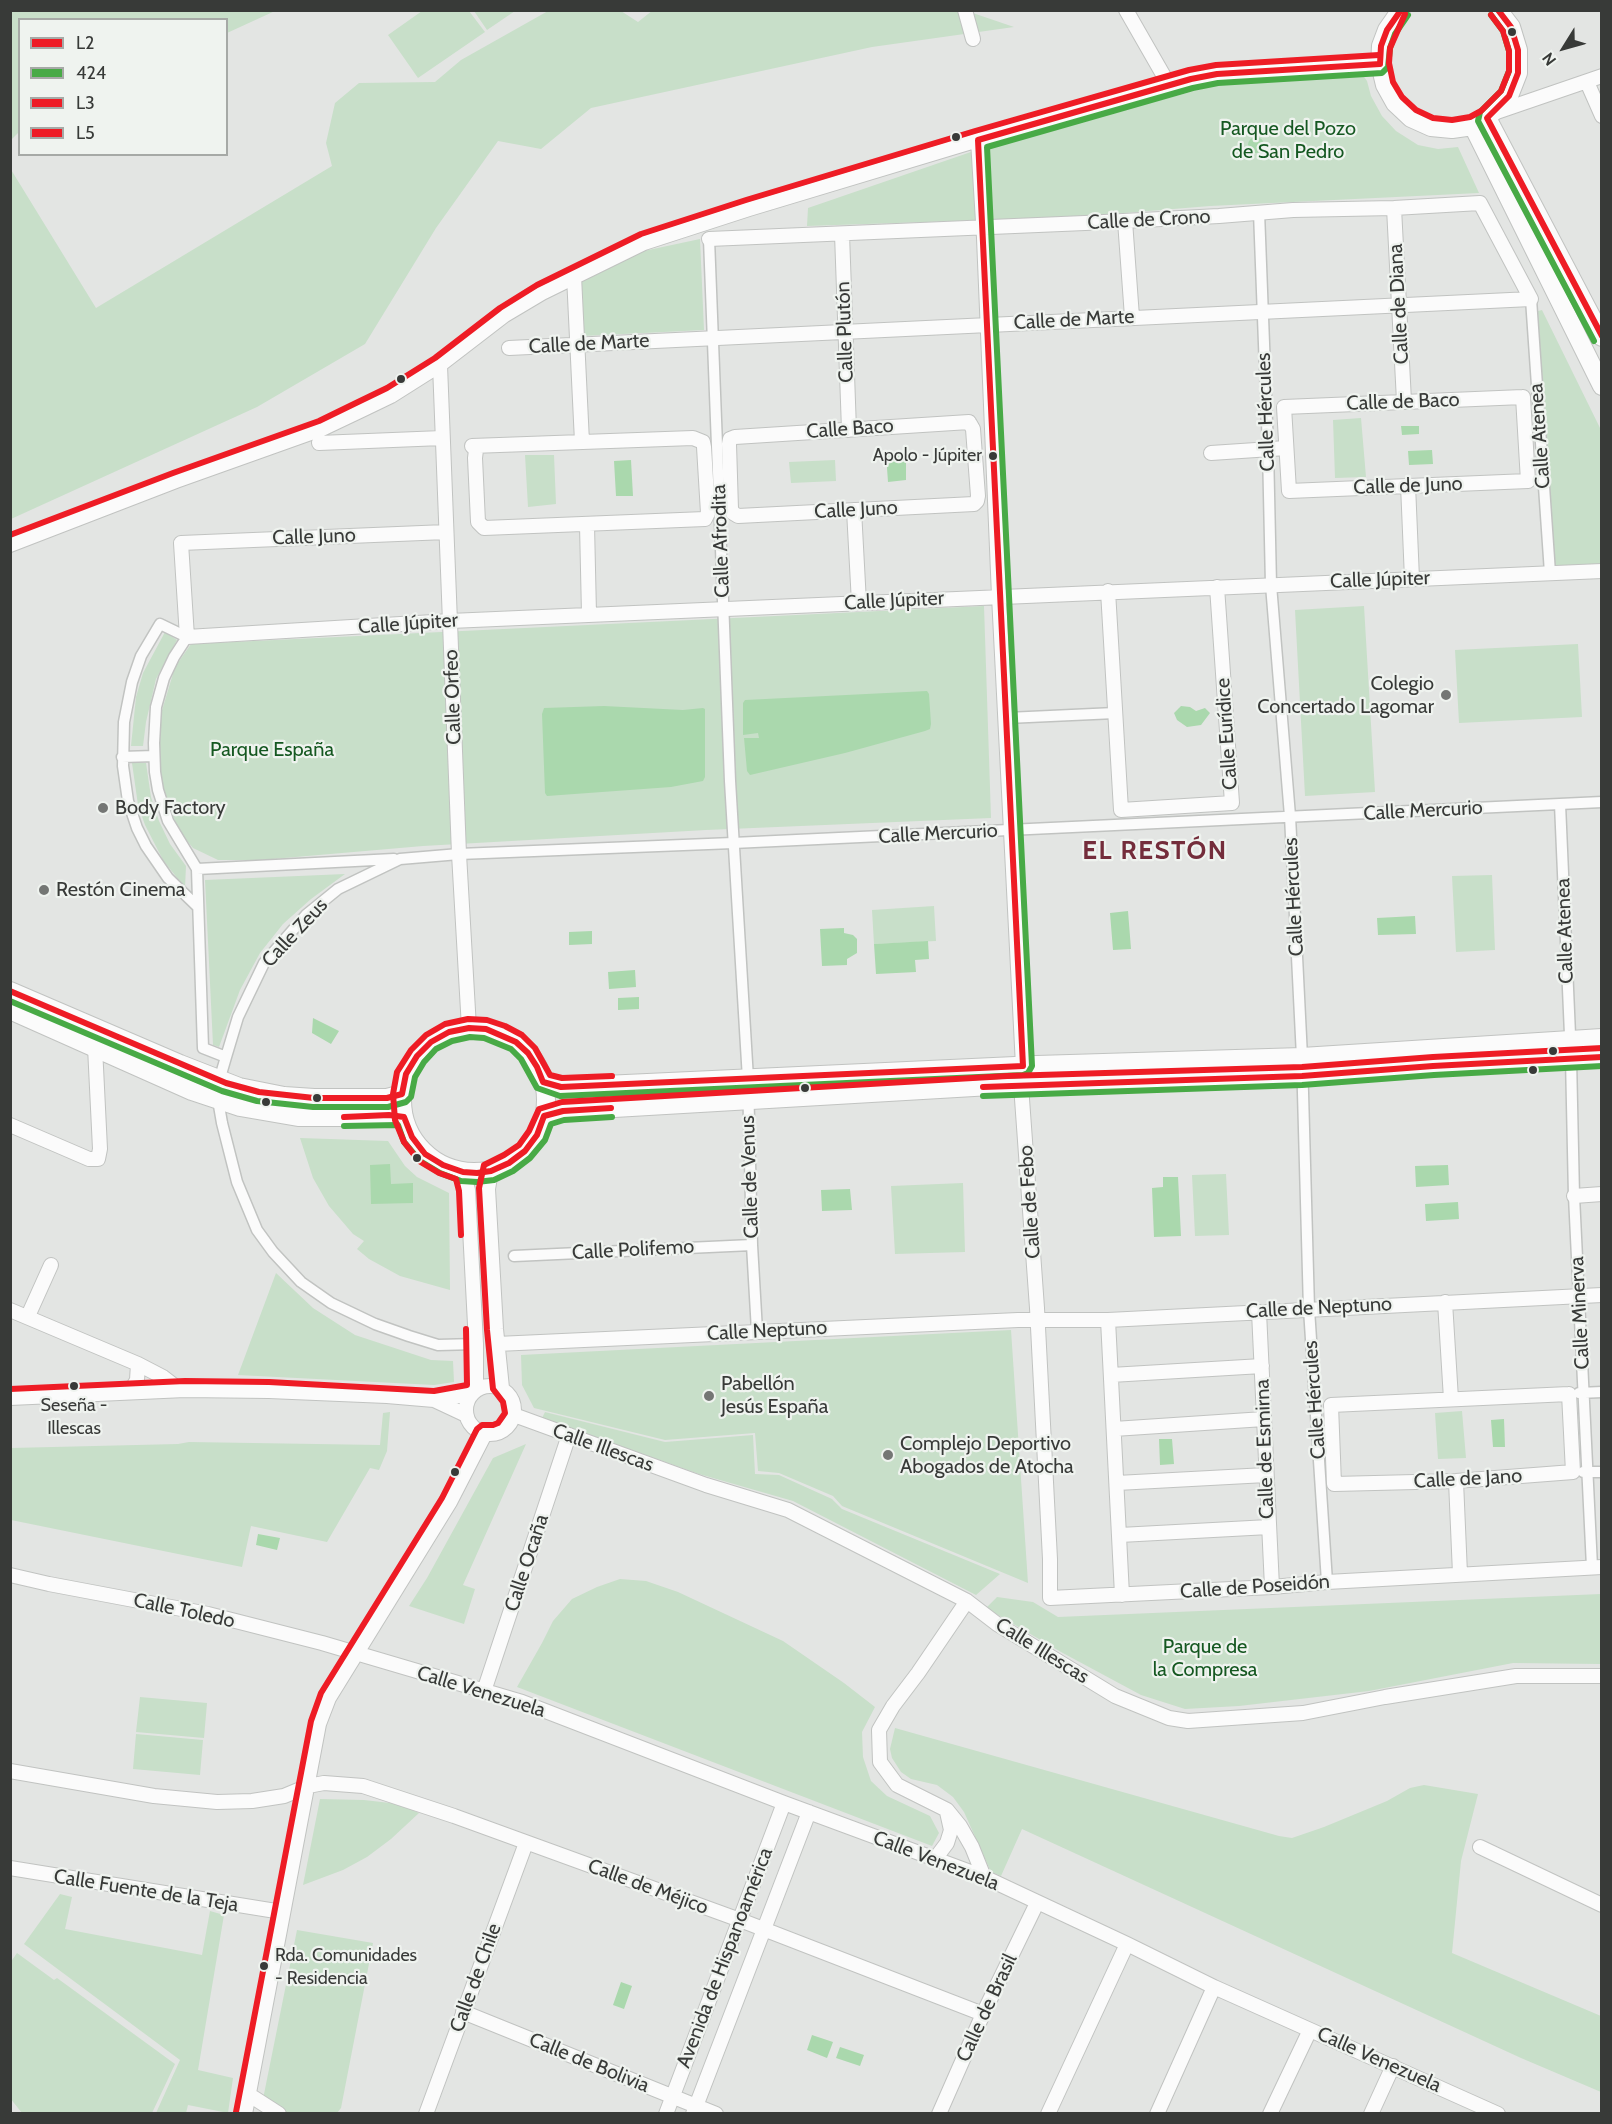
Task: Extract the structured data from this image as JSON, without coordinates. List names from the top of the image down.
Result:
{
  "streets": {
    "street": [
      "Calle de Crono",
      "Calle de Diana",
      "Calle de Marte",
      "Calle Plutón",
      "Calle de Baco",
      "Calle Hércules",
      "Calle Baco",
      "Calle Atenea",
      "Calle de Juno",
      "Calle Juno",
      "Calle Afrodita",
      "Calle Júpiter",
      "Calle Orfeo",
      "Calle Eurídice",
      "Calle Mercurio",
      "Calle Zeus",
      "Calle de Venus",
      "Calle de Febo",
      "Calle Polifemo",
      "Calle de Neptuno",
      "Calle Minerva",
      "Calle Neptuno",
      "Calle Illescas",
      "Calle de Esmirna",
      "Calle de Jano",
      "Calle Ocaña",
      "Calle de Poseidón",
      "Calle Toledo",
      "Calle Venezuela",
      "Calle de Méjico",
      "Calle Fuente de la Teja",
      "Avenida de Hispanoamérica",
      "Calle de Chile",
      "Calle de Brasil",
      "Calle de Bolivia"
    ]
  },
  "crossings": [
    ["Calle de Crono", "Calle de Diana"],
    ["Calle de Crono", "Calle de Marte"],
    ["Calle de Crono", "Calle Plutón"],
    ["Calle de Crono", "Calle Hércules"],
    ["Calle de Crono", "Calle Atenea"],
    ["Calle de Crono", "Calle Afrodita"],
    ["Calle de Diana", "Calle de Marte"],
    ["Calle de Diana", "Calle de Baco"],
    ["Calle de Marte", "Calle Plutón"],
    ["Calle de Marte", "Calle Hércules"],
    ["Calle de Marte", "Calle Atenea"],
    ["Calle de Marte", "Calle Afrodita"],
    ["Calle Plutón", "Calle Baco"],
    ["Calle de Baco", "Calle de Juno"],
    ["Calle Hércules", "Calle Júpiter"],
    ["Calle Hércules", "Calle Mercurio"],
    ["Calle Hércules", "Calle de Neptuno"],
    ["Calle Hércules", "Calle de Jano"],
    ["Calle Hércules", "Calle de Poseidón"],
    ["Calle Baco", "Calle Juno"],
    ["Calle Baco", "Calle Afrodita"],
    ["Calle Atenea", "Calle Júpiter"],
    ["Calle Atenea", "Calle Mercurio"],
    ["Calle Atenea", "Calle Minerva"],
    ["Calle Juno", "Calle Afrodita"],
    ["Calle Juno", "Calle Júpiter"],
    ["Calle Juno", "Calle Orfeo"],
    ["Calle Afrodita", "Calle Júpiter"],
    ["Calle Afrodita", "Calle Mercurio"],
    ["Calle Afrodita", "Calle de Venus"],
    ["Calle Júpiter", "Calle Orfeo"],
    ["Calle Júpiter", "Calle Eurídice"],
    ["Calle Orfeo", "Calle Mercurio"],
    ["Calle Orfeo", "Calle Zeus"],
    ["Calle Mercurio", "Calle Zeus"],
    ["Calle Mercurio", "Calle de Venus"],
    ["Calle de Venus", "Calle Polifemo"],
    ["Calle de Venus", "Calle Neptuno"],
    ["Calle de Febo", "Calle de Neptuno"],
    ["Calle de Febo", "Calle Neptuno"],
    ["Calle de Febo", "Calle de Poseidón"],
    ["Calle de Neptuno", "Calle Minerva"],
    ["Calle de Neptuno", "Calle Neptuno"],
    ["Calle de Neptuno", "Calle de Esmirna"],
    ["Calle Illescas", "Calle Ocaña"],
    ["Calle de Esmirna", "Calle de Poseidón"],
    ["Calle Ocaña", "Calle Venezuela"],
    ["Calle Toledo", "Calle Venezuela"],
    ["Calle Venezuela", "Avenida de Hispanoamérica"],
    ["Calle Venezuela", "Calle de Brasil"],
    ["Calle de Méjico", "Avenida de Hispanoamérica"],
    ["Calle de Méjico", "Calle de Chile"],
    ["Calle de Méjico", "Calle de Brasil"],
    ["Avenida de Hispanoamérica", "Calle de Bolivia"],
    ["Calle de Chile", "Calle de Bolivia"]
  ],
  "districts": ["EL RESTÓN"],
  "parks": ["Parque del Pozo de San Pedro", "Parque España", "Parque de la Compresa"],
  "places": [
    "Apolo - Júpiter",
    "Colegio Concertado Lagomar",
    "Body Factory",
    "Restón Cinema",
    "Seseña - Illescas",
    "Pabellón Jesús España",
    "Complejo Deportivo Abogados de Atocha",
    "Rda. Comunidades - Residencia"
  ],
  "lines": [
    "transit line L2",
    "transit line L5",
    "transit line 424",
    "transit line L3"
  ],
  "legend": [
    "L2",
    "424",
    "L3",
    "L5"
  ],
  "north": "bottom left"
}
